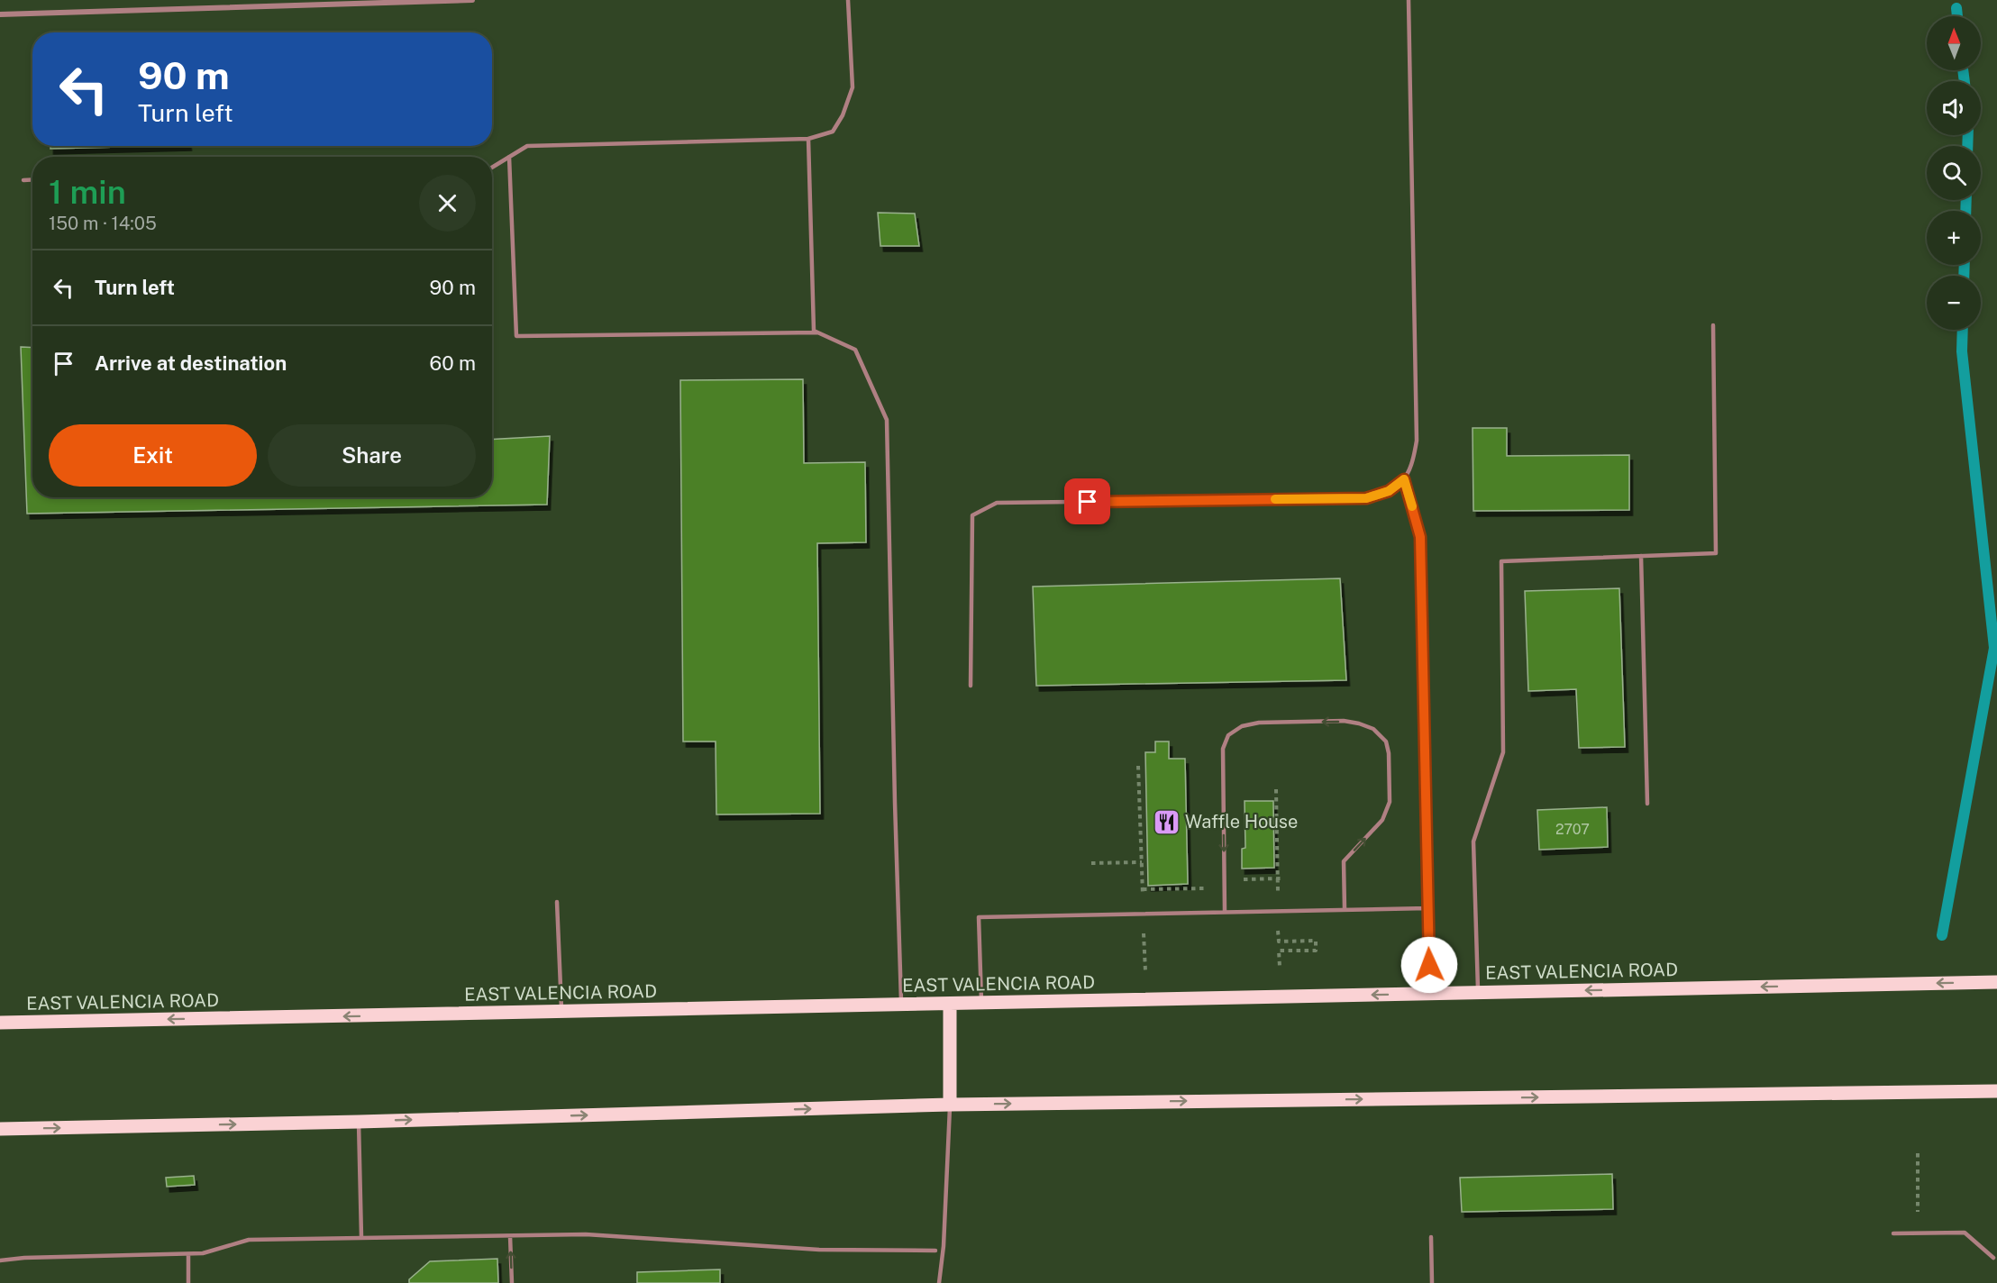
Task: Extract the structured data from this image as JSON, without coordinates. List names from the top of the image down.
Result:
{
  "streets": {
    "main road": ["EAST VALENCIA ROAD"]
  },
  "places": {
    "restaurant": ["Waffle House"]
  },
  "house_numbers": ["2707"],
  "north": "top",
  "page": {
    "map_buttons": ["+", "−"],
    "turn": ["90 m", "Turn left"],
    "heading": ["1 min", "150 m · 14:05"],
    "list": [
      {
        "name": "Turn left",
        "value": "90 m"
      },
      {
        "name": "Arrive at destination",
        "value": "60 m"
      }
    ],
    "buttons": ["Exit", "Share"]
  }
}
